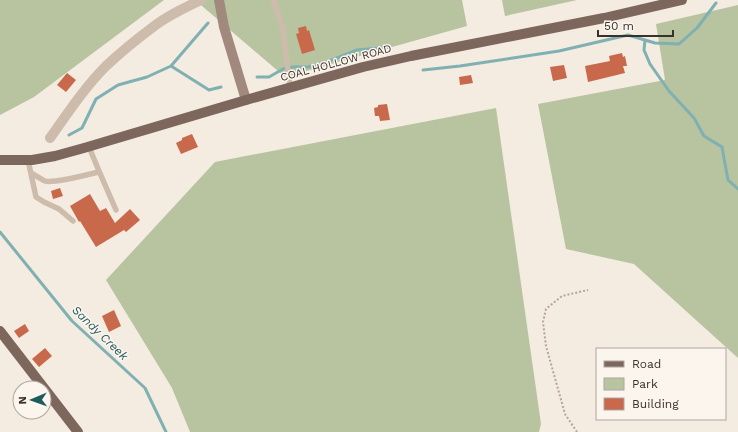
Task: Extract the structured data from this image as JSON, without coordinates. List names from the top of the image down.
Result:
{
  "streets": {
    "main road": ["COAL HOLLOW ROAD"]
  },
  "water": ["Sandy Creek"],
  "legend": ["Road", "Park", "Building"],
  "scale_bar": "50 m",
  "north": "left"
}
